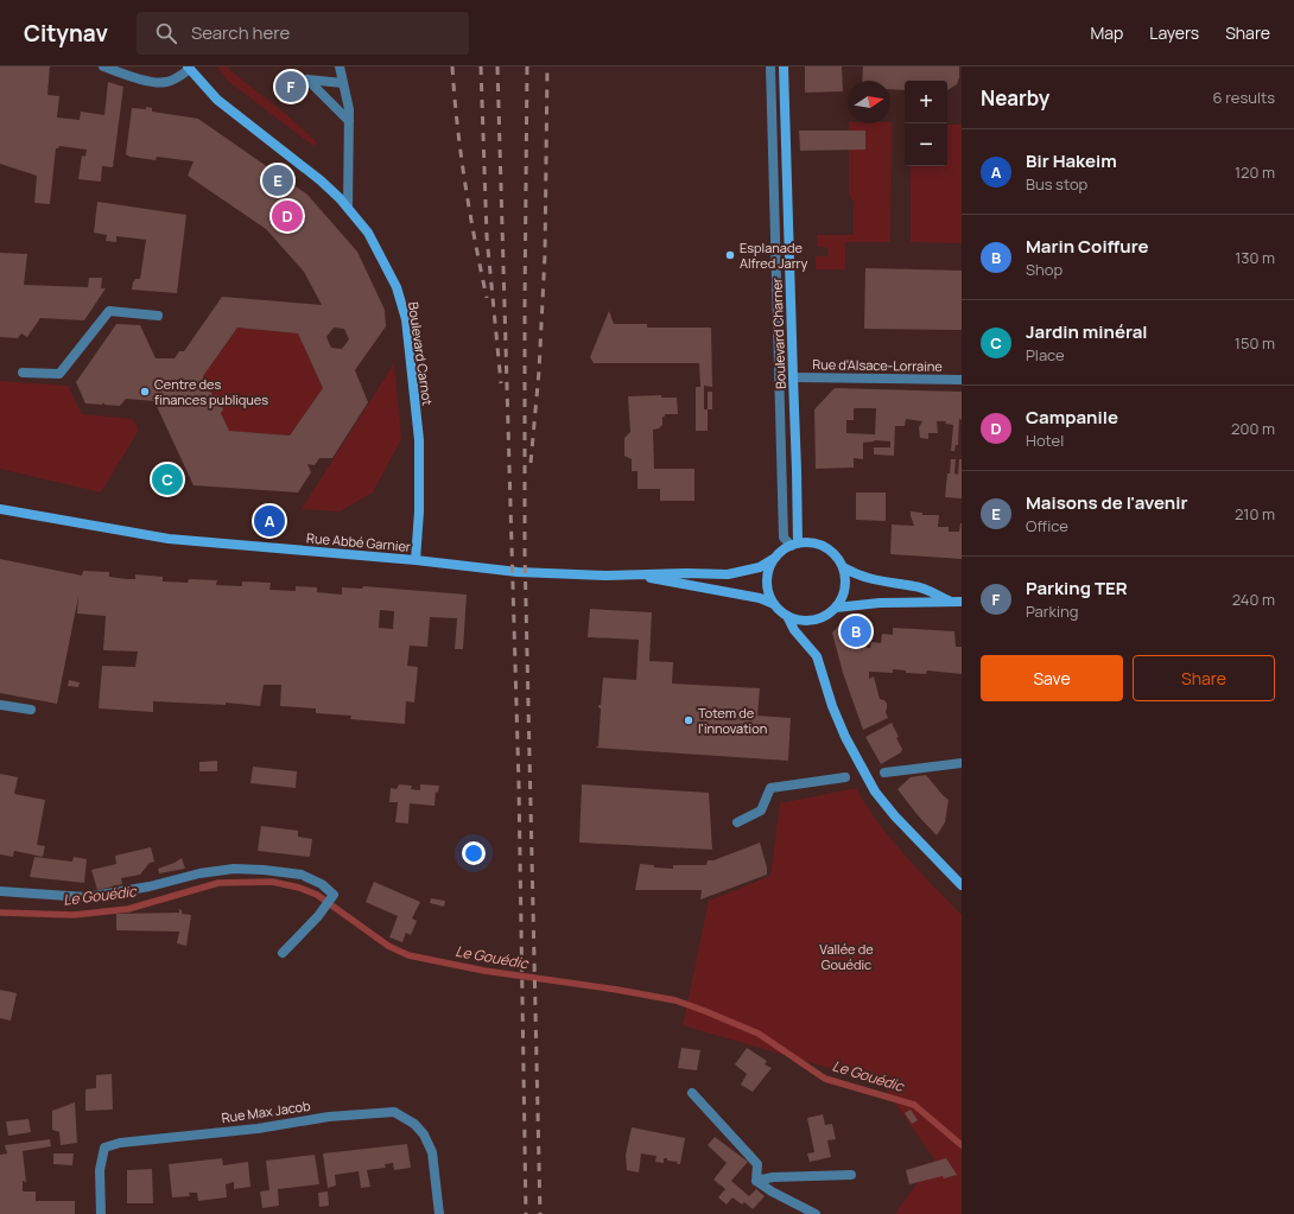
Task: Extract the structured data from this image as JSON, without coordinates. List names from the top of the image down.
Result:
{
  "streets": {
    "main road": ["Boulevard Charner", "Boulevard Carnot", "Rue Abbé Garnier"],
    "street": ["Rue d'Alsace-Lorraine", "Rue Max Jacob"]
  },
  "crossings": [
    ["Boulevard Charner", "Rue d'Alsace-Lorraine"],
    ["Boulevard Carnot", "Rue Abbé Garnier"]
  ],
  "water": ["Le Gouédic"],
  "parks": ["Vallée de Gouédic"],
  "places": ["Esplanade Alfred Jarry", "Centre des finances publiques", "Totem de l'innovation"],
  "north": "right",
  "page": {
    "header": "Citynav",
    "search": "Search here",
    "nav": ["Map", "Layers", "Share"],
    "heading": ["Nearby", "6 results"],
    "pins": [
      "F",
      "E",
      "D",
      "C",
      "A",
      "B"
    ],
    "map_buttons": ["+", "−"],
    "list": [
      {
        "mark": "A",
        "name": "Bir Hakeim",
        "note": "Bus stop",
        "value": "120 m"
      },
      {
        "mark": "B",
        "name": "Marin Coiffure",
        "note": "Shop",
        "value": "130 m"
      },
      {
        "mark": "C",
        "name": "Jardin minéral",
        "note": "Place",
        "value": "150 m"
      },
      {
        "mark": "D",
        "name": "Campanile",
        "note": "Hotel",
        "value": "200 m"
      },
      {
        "mark": "E",
        "name": "Maisons de l'avenir",
        "note": "Office",
        "value": "210 m"
      },
      {
        "mark": "F",
        "name": "Parking TER",
        "note": "Parking",
        "value": "240 m"
      }
    ],
    "buttons": ["Save", "Share"]
  }
}
